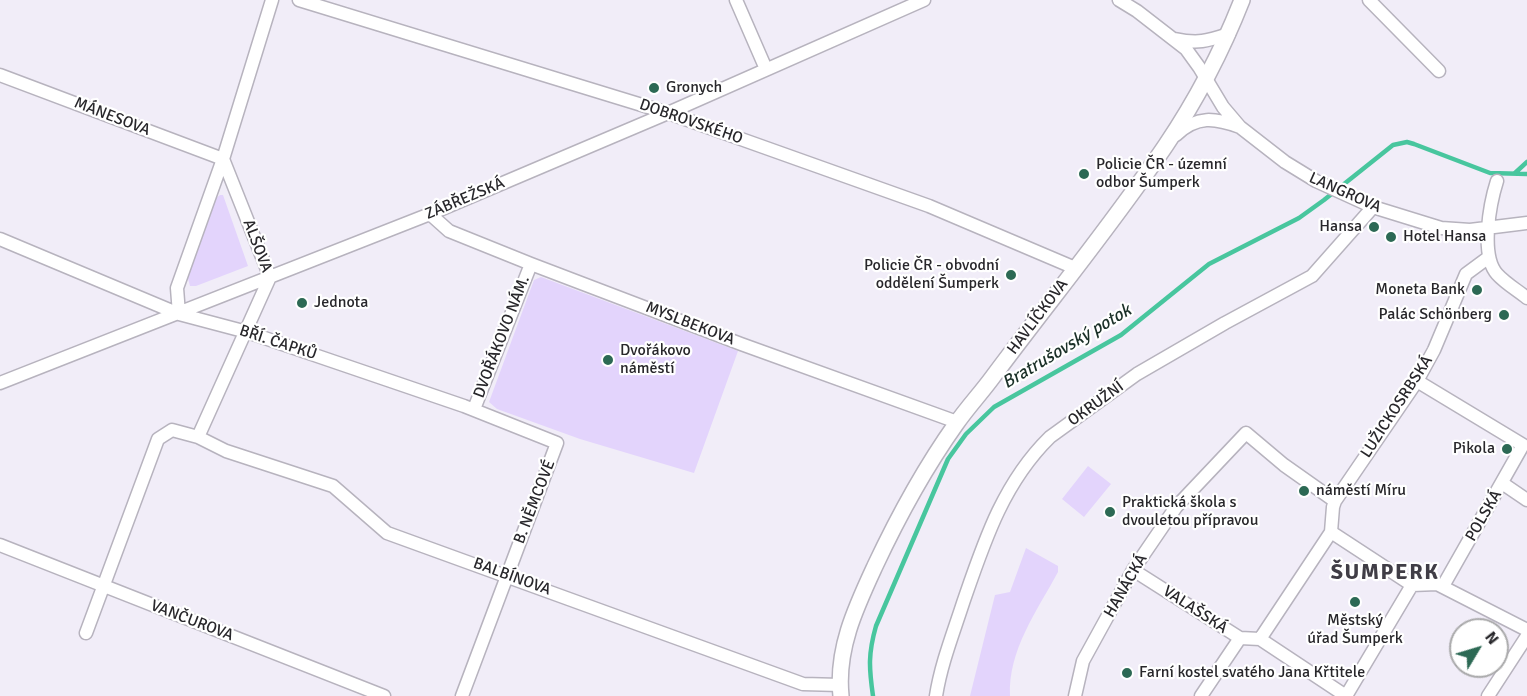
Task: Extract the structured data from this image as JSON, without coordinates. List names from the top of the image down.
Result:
{
  "streets": {
    "street": [
      "MÁNESOVA",
      "DOBROVSKÉHO",
      "LANGROVA",
      "ZÁBŘEŽSKÁ",
      "ALŠOVA",
      "HAVLÍČKOVA",
      "MYSLBEKOVA",
      "DVOŘÁKOVO NÁM.",
      "BŘÍ. ČAPKŮ",
      "OKRUŽNÍ",
      "LUŽICKOSRBSKÁ",
      "B. NĚMCOVÉ",
      "POLSKÁ",
      "BALBÍNOVA",
      "HANÁCKÁ",
      "VALAŠSKÁ",
      "VANČUROVA"
    ]
  },
  "crossings": [
    ["MÁNESOVA", "ALŠOVA"],
    ["DOBROVSKÉHO", "ZÁBŘEŽSKÁ"],
    ["DOBROVSKÉHO", "HAVLÍČKOVA"],
    ["LANGROVA", "HAVLÍČKOVA"],
    ["LANGROVA", "OKRUŽNÍ"],
    ["ZÁBŘEŽSKÁ", "ALŠOVA"],
    ["ZÁBŘEŽSKÁ", "MYSLBEKOVA"],
    ["ZÁBŘEŽSKÁ", "BŘÍ. ČAPKŮ"],
    ["ALŠOVA", "BŘÍ. ČAPKŮ"],
    ["HAVLÍČKOVA", "MYSLBEKOVA"],
    ["HAVLÍČKOVA", "BALBÍNOVA"],
    ["MYSLBEKOVA", "DVOŘÁKOVO NÁM."],
    ["DVOŘÁKOVO NÁM.", "BŘÍ. ČAPKŮ"],
    ["BŘÍ. ČAPKŮ", "B. NĚMCOVÉ"],
    ["LUŽICKOSRBSKÁ", "POLSKÁ"],
    ["LUŽICKOSRBSKÁ", "HANÁCKÁ"],
    ["B. NĚMCOVÉ", "BALBÍNOVA"],
    ["BALBÍNOVA", "VANČUROVA"],
    ["HANÁCKÁ", "VALAŠSKÁ"]
  ],
  "districts": ["ŠUMPERK"],
  "water": ["Bratrušovský potok"],
  "places": [
    "Gronych",
    "Policie ČR - územní odbor Šumperk",
    "Hansa",
    "Hotel Hansa",
    "Policie ČR - obvodní oddělení Šumperk",
    "Moneta Bank",
    "Jednota",
    "Palác Schönberg",
    "Dvořákovo náměstí",
    "Pikola",
    "náměstí Míru",
    "Praktická škola s dvouletou přípravou",
    "Městský úřad Šumperk",
    "Farní kostel svatého Jana Křtitele"
  ],
  "north": "top right"
}
